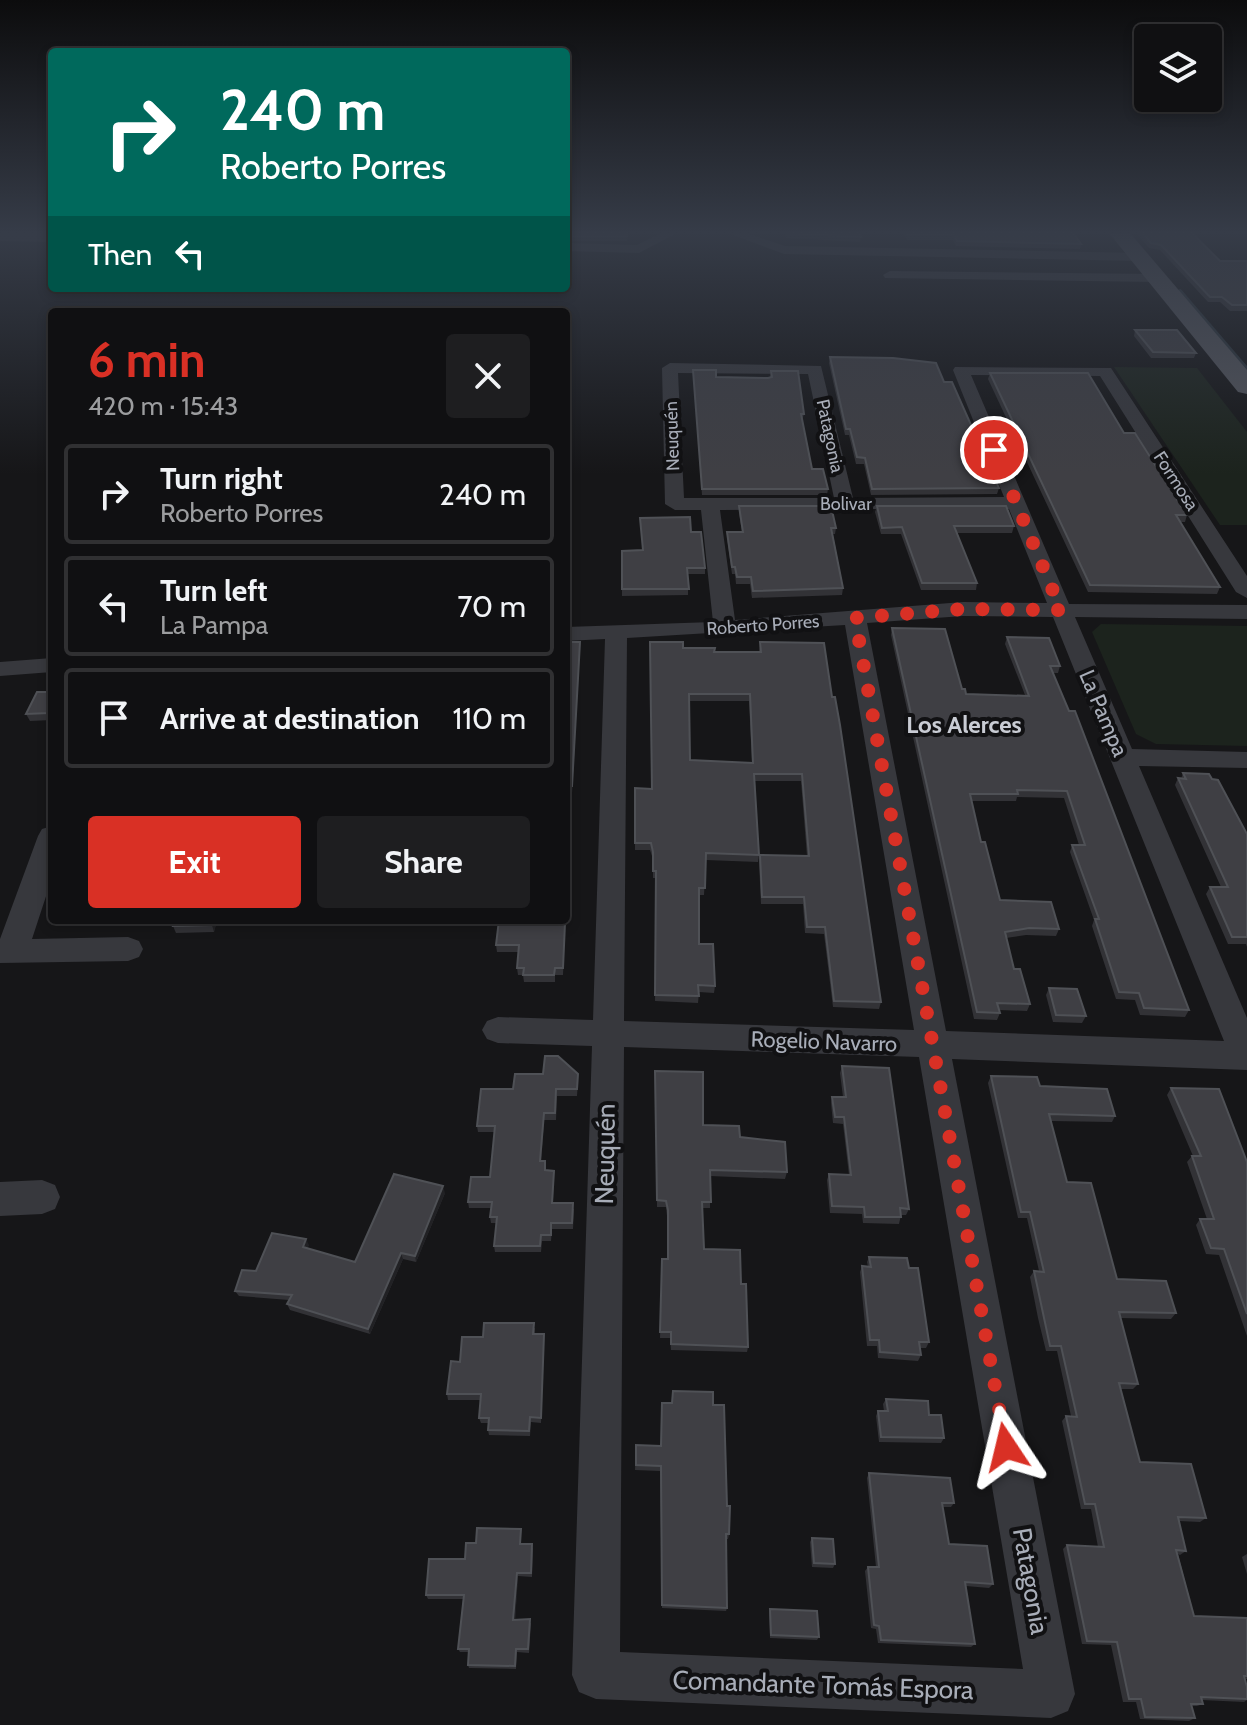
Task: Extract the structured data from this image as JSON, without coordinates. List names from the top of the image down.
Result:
{
  "streets": {
    "street": [
      "Neuquén",
      "Patagonia",
      "Formosa",
      "Bolivar",
      "Roberto Porres",
      "La Pampa",
      "Rogelio Navarro",
      "Comandante Tomás Espora"
    ]
  },
  "crossings": [
    ["Neuquén", "Patagonia"],
    ["Neuquén", "Bolivar"],
    ["Neuquén", "Roberto Porres"],
    ["Neuquén", "Rogelio Navarro"],
    ["Neuquén", "Comandante Tomás Espora"],
    ["Patagonia", "Bolivar"],
    ["Patagonia", "Roberto Porres"],
    ["Patagonia", "Rogelio Navarro"],
    ["Patagonia", "Comandante Tomás Espora"],
    ["Formosa", "La Pampa"],
    ["Bolivar", "La Pampa"],
    ["Roberto Porres", "La Pampa"],
    ["La Pampa", "Rogelio Navarro"]
  ],
  "districts": ["Los Alerces"],
  "page": {
    "turn": ["240 m", "Roberto Porres"],
    "then": "Then",
    "heading": ["6 min", "420 m · 15:43"],
    "list": [
      {
        "name": "Turn right",
        "note": "Roberto Porres",
        "value": "240 m"
      },
      {
        "name": "Turn left",
        "note": "La Pampa",
        "value": "70 m"
      },
      {
        "name": "Arrive at destination",
        "value": "110 m"
      }
    ],
    "buttons": ["Exit", "Share"]
  }
}
